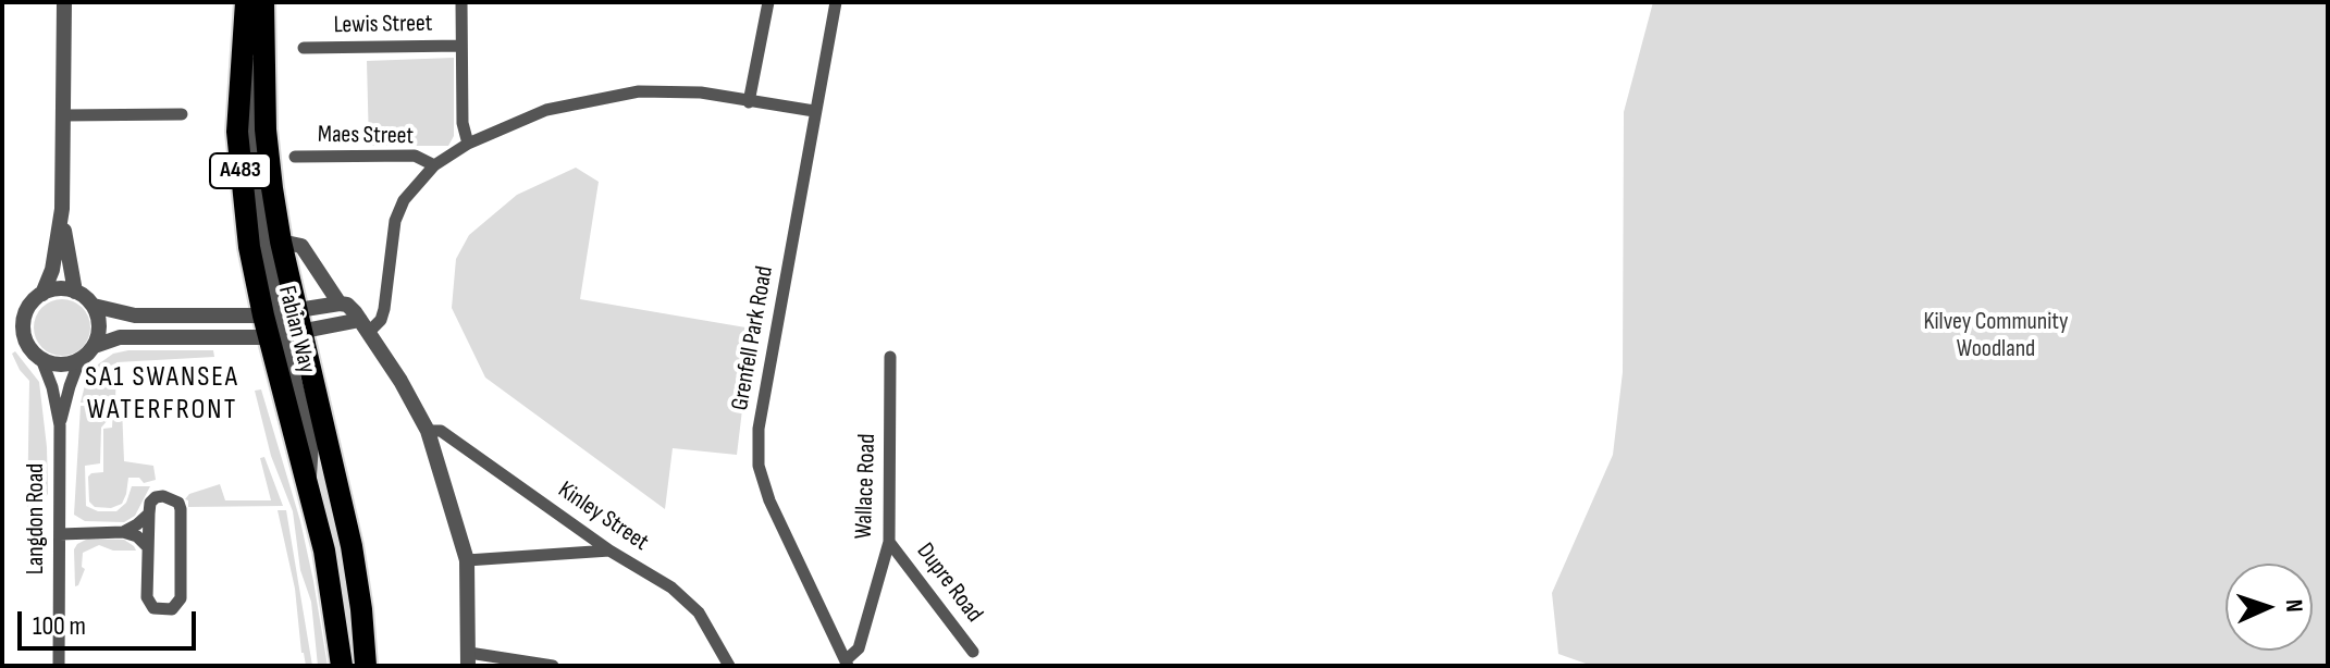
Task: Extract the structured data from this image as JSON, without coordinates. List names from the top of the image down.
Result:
{
  "streets": {
    "highway": ["A483", "Fabian Way"],
    "street": [
      "Lewis Street",
      "Maes Street",
      "Grenfell Park Road",
      "Wallace Road",
      "Kinley Street",
      "Langdon Road",
      "Dupre Road"
    ]
  },
  "crossings": [
    ["Grenfell Park Road", "Wallace Road"],
    ["Wallace Road", "Dupre Road"]
  ],
  "districts": ["SA1 SWANSEA WATERFRONT"],
  "parks": ["Kilvey Community Woodland"],
  "scale_bar": "100 m",
  "north": "right"
}
